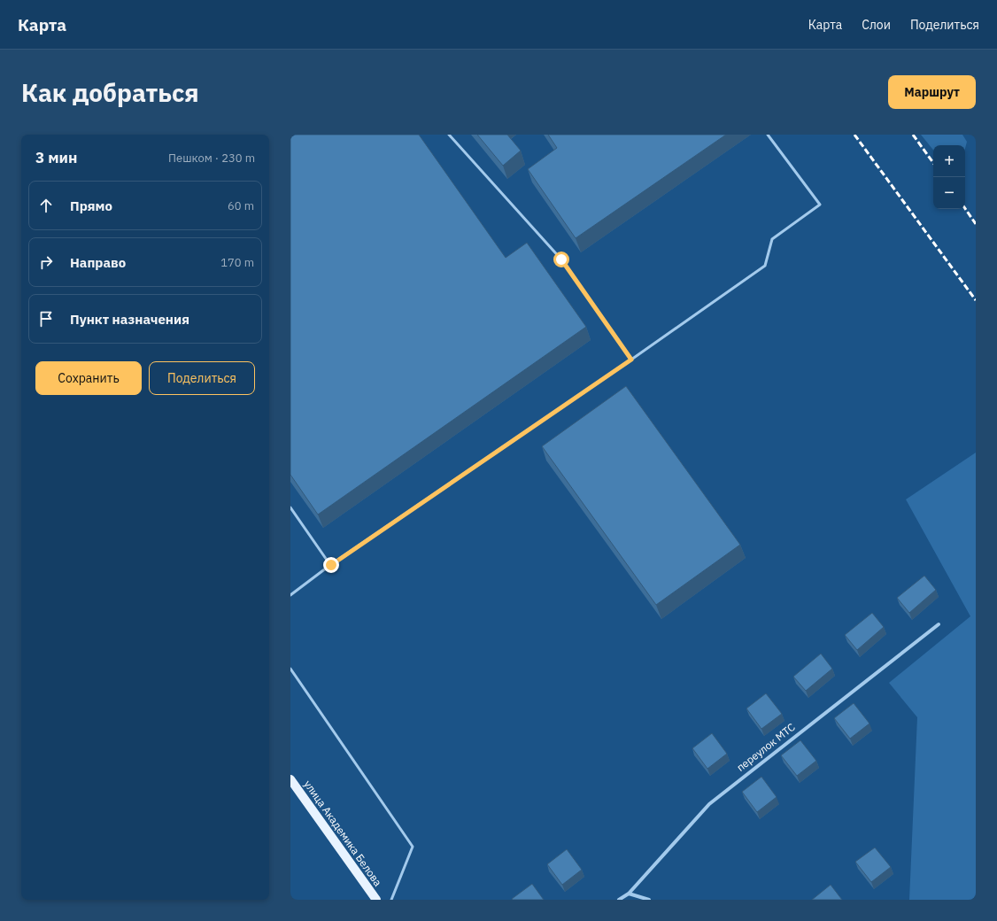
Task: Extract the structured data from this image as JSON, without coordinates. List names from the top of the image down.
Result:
{
  "streets": {
    "main road": ["улица Академика Белова"],
    "street": ["переулок МТС"]
  },
  "page": {
    "header": "Карта",
    "nav": ["Карта", "Слои", "Поделиться"],
    "buttons": [
      "Маршрут",
      ["Сохранить", "Поделиться"]
    ],
    "title": "Как добраться",
    "heading": ["3 мин", "Пешком · 230 m"],
    "map_buttons": ["+", "−"],
    "list": [
      ["Прямо", "60 m"],
      ["Направо", "170 m"],
      "Пункт назначения"
    ]
  }
}
